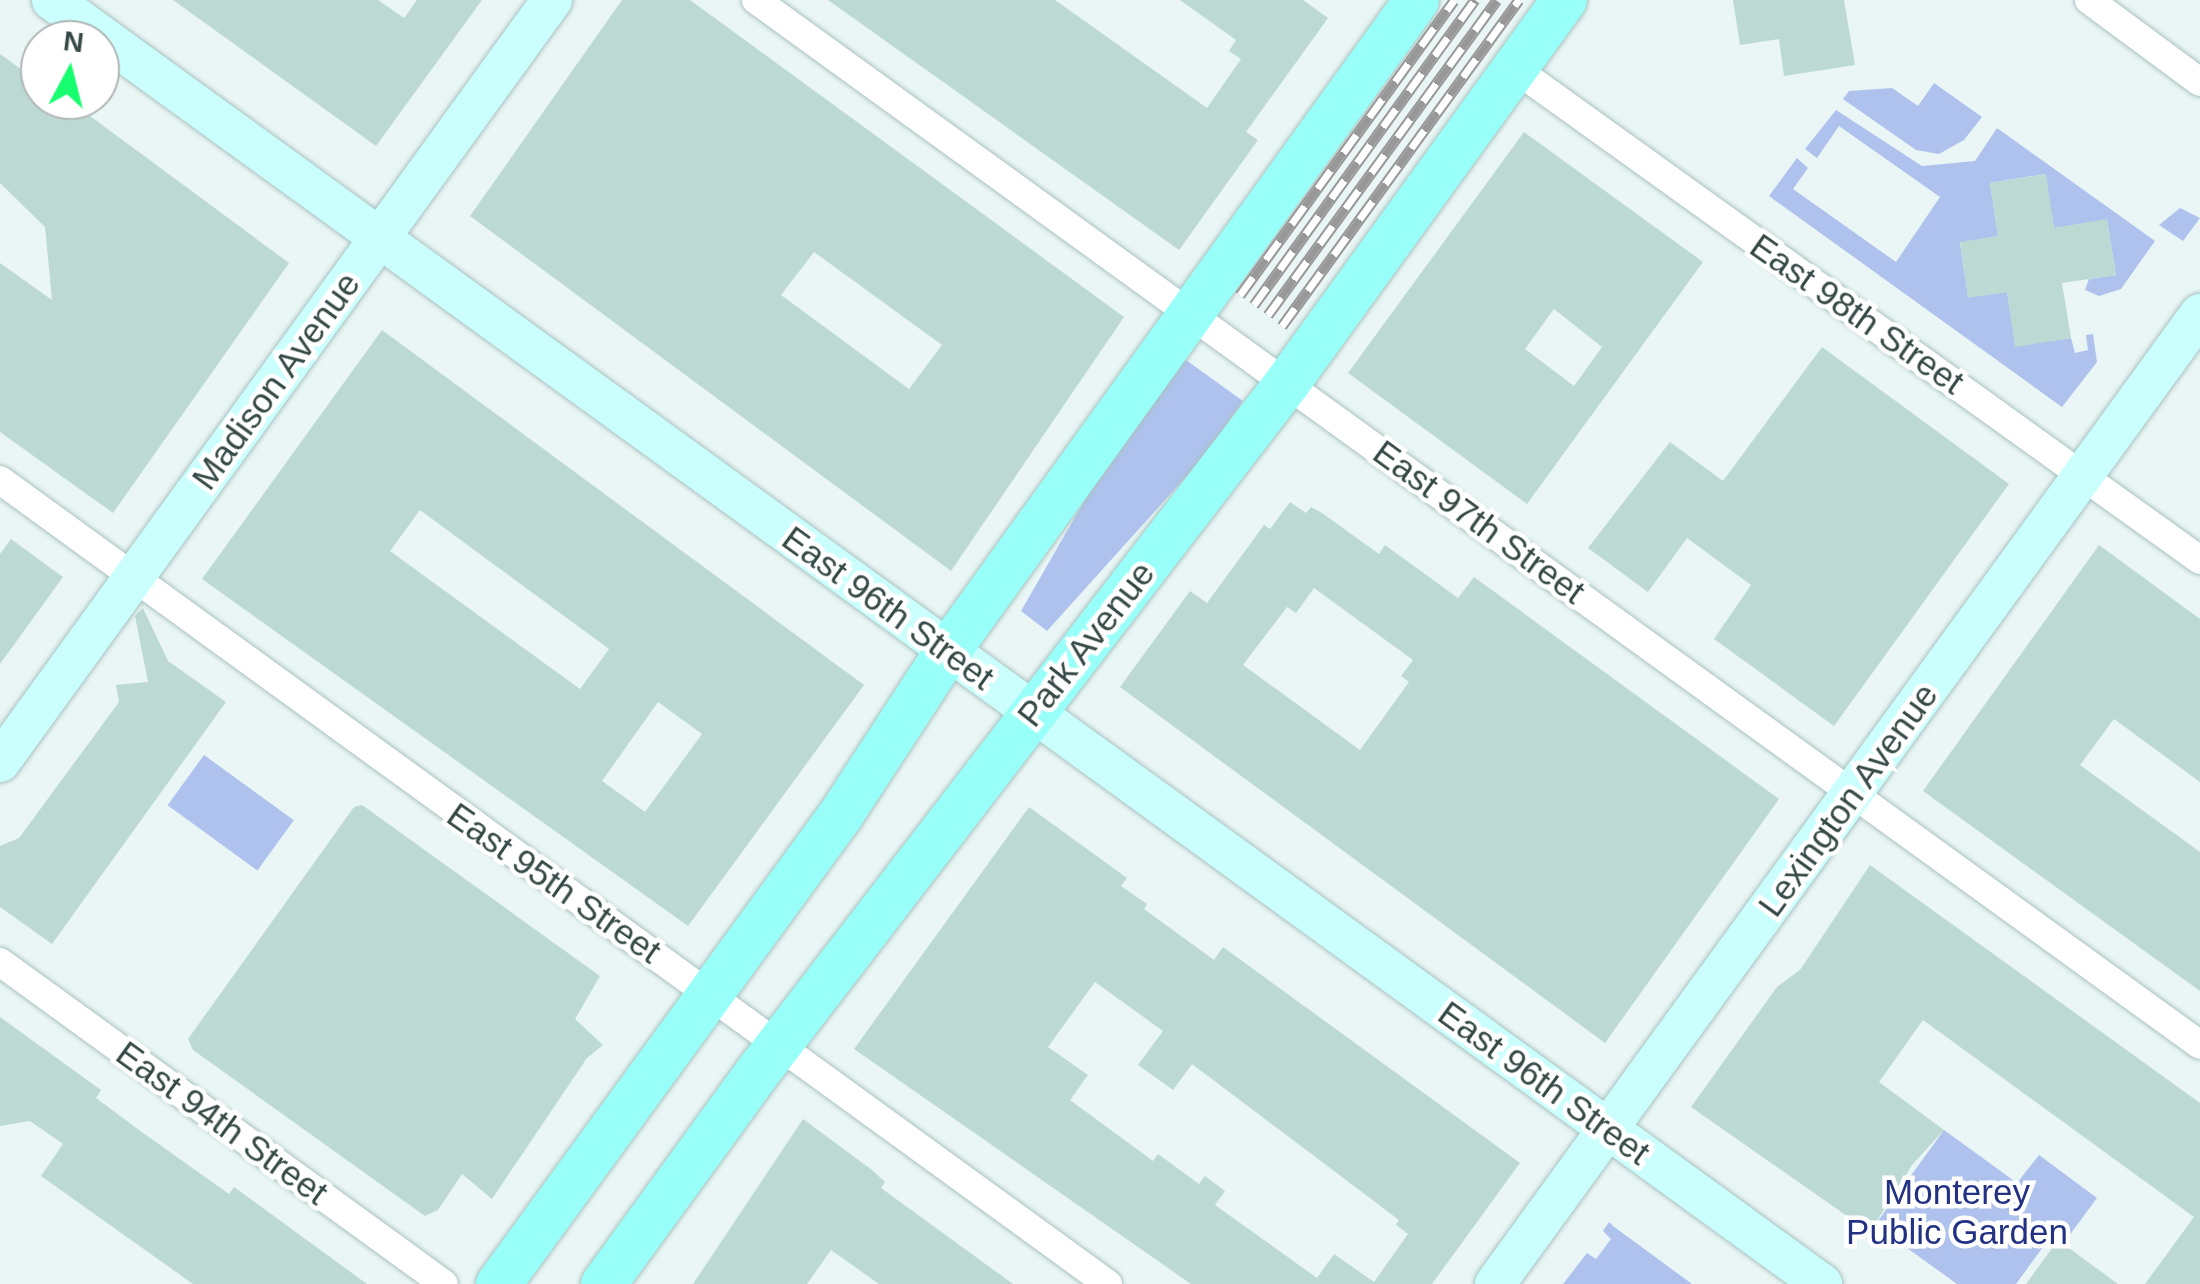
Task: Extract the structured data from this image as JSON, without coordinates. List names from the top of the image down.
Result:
{
  "streets": {
    "main road": [
      "Madison Avenue",
      "East 96th Street",
      "Park Avenue",
      "Lexington Avenue"
    ],
    "street": [
      "East 98th Street",
      "East 97th Street",
      "East 95th Street",
      "East 94th Street"
    ]
  },
  "crossings": [
    ["East 98th Street", "Park Avenue"],
    ["East 98th Street", "Lexington Avenue"],
    ["Madison Avenue", "East 96th Street"],
    ["Madison Avenue", "East 95th Street"],
    ["East 97th Street", "Park Avenue"],
    ["East 97th Street", "Lexington Avenue"],
    ["East 96th Street", "Park Avenue"],
    ["East 96th Street", "Lexington Avenue"],
    ["Park Avenue", "East 95th Street"]
  ],
  "parks": ["Monterey Public Garden"],
  "north": "top"
}
